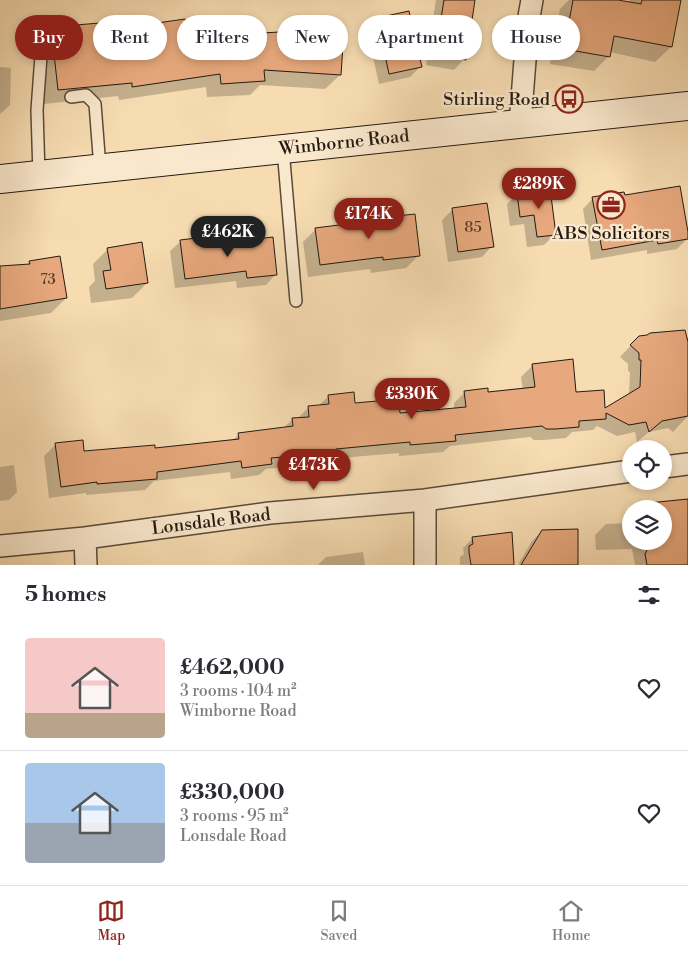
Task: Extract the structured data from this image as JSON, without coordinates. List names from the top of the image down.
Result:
{
  "streets": {
    "street": ["Wimborne Road", "Lonsdale Road"]
  },
  "places": {
    "bus stop": ["Stirling Road"],
    "office": ["ABS Solicitors"]
  },
  "house_numbers": ["85", "73"],
  "page": {
    "chip": [
      "Buy",
      "Rent",
      "Filters",
      "New",
      "Apartment",
      "House"
    ],
    "price": [
      "£289K",
      "£174K",
      "£462K",
      "£330K",
      "£473K"
    ],
    "heading": "5 homes",
    "list": [
      {
        "name": "£462,000",
        "note": "3 rooms · 104 m² · Wimborne Road"
      },
      {
        "name": "£330,000",
        "note": "3 rooms · 95 m² · Lonsdale Road"
      }
    ],
    "tabs": ["Map", "Saved", "Home"]
  }
}
